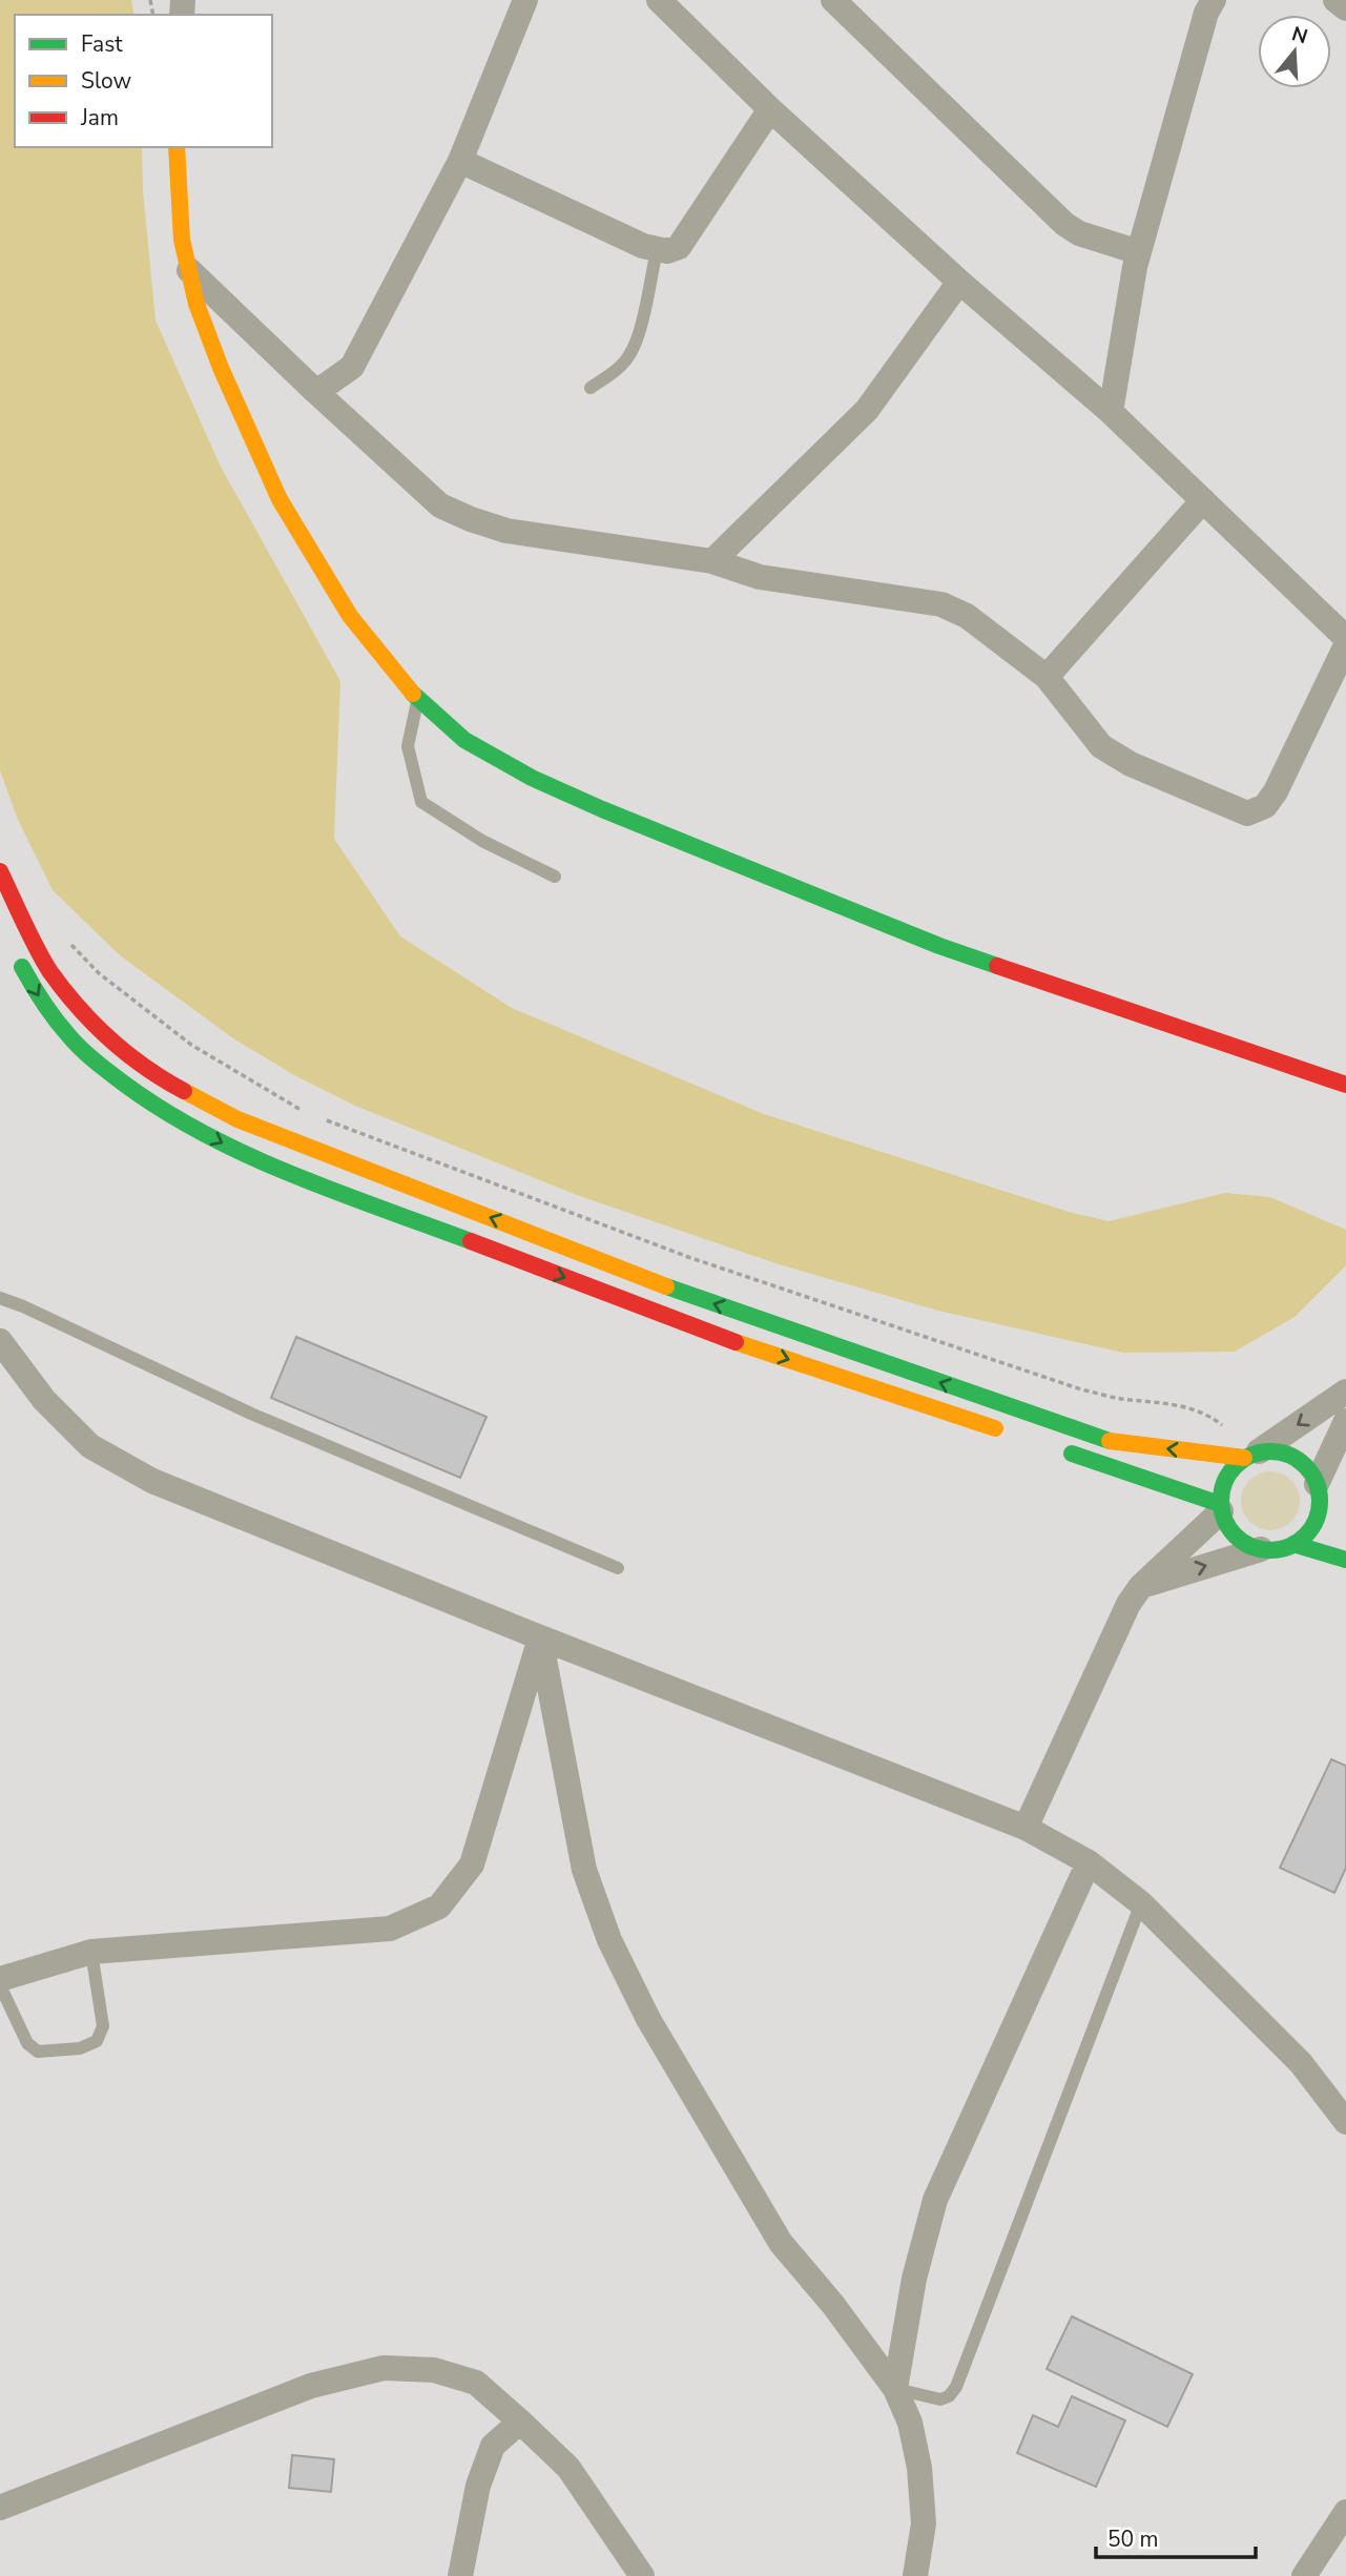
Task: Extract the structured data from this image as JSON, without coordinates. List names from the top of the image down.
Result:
{
  "legend": ["Fast", "Slow", "Jam"],
  "scale_bar": "50 m",
  "north": "top"
}
